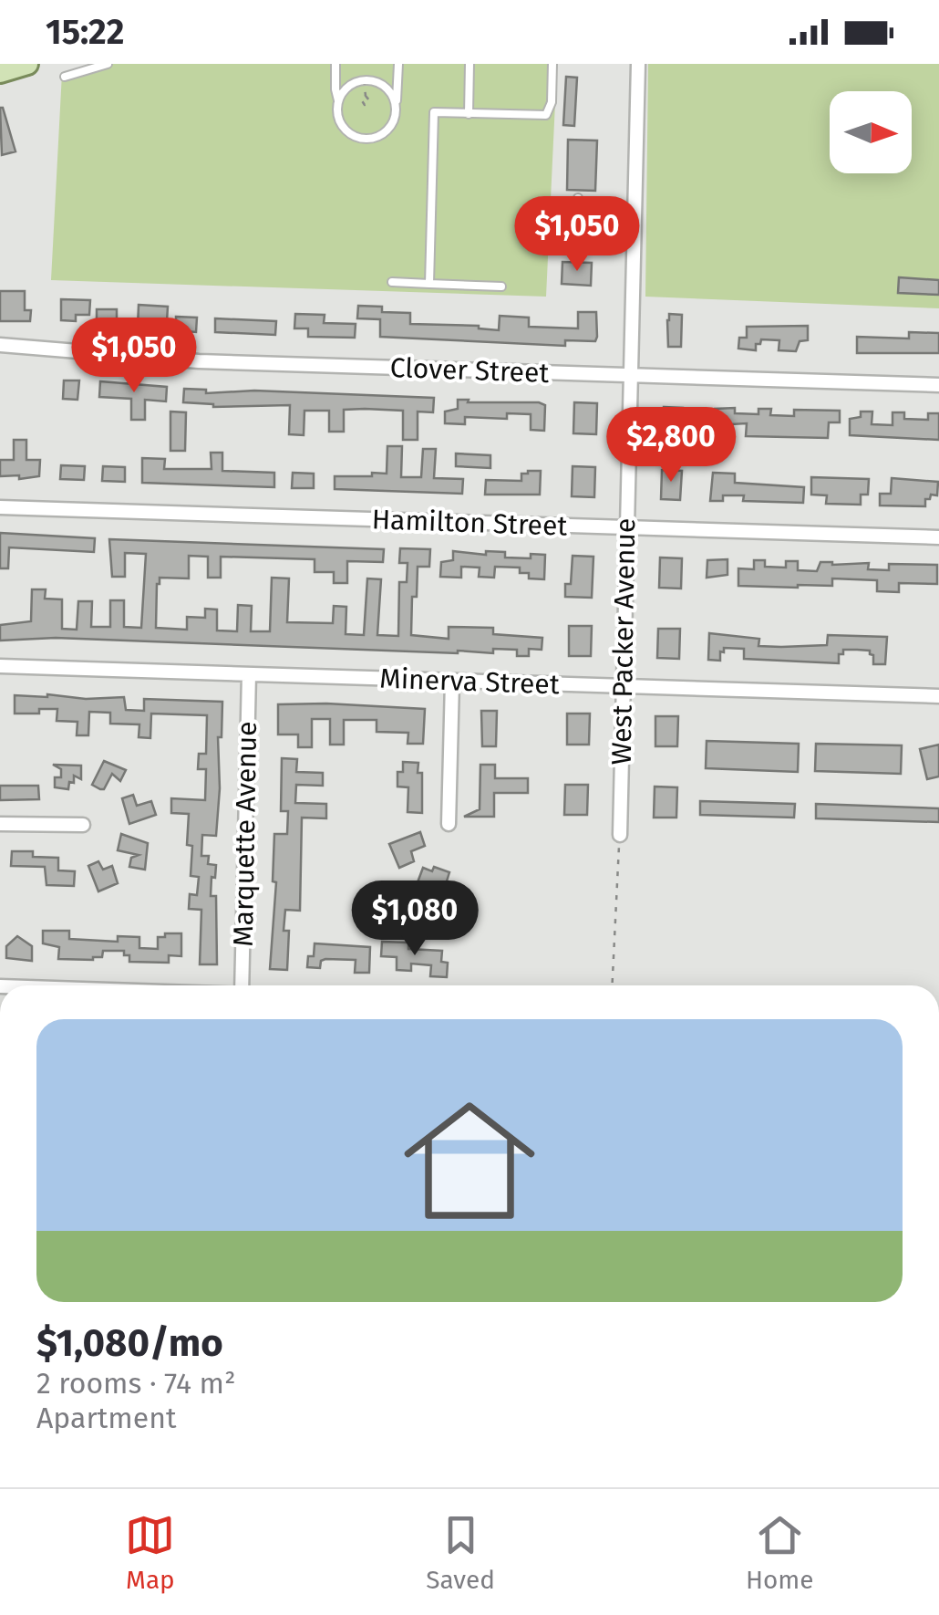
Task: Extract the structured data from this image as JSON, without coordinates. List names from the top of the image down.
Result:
{
  "streets": {
    "street": [
      "Clover Street",
      "Hamilton Street",
      "West Packer Avenue",
      "Minerva Street",
      "Marquette Avenue"
    ]
  },
  "crossings": [
    ["Clover Street", "West Packer Avenue"],
    ["Hamilton Street", "West Packer Avenue"],
    ["West Packer Avenue", "Minerva Street"],
    ["Minerva Street", "Marquette Avenue"]
  ],
  "north": "right",
  "page": {
    "status": "15:22",
    "price": [
      "$1,050",
      "$1,050",
      "$2,800",
      "$1,080"
    ],
    "list": [
      {
        "name": "$1,080/mo",
        "note": "2 rooms · 74 m² · Apartment"
      }
    ],
    "tabs": ["Map", "Saved", "Home"]
  }
}
